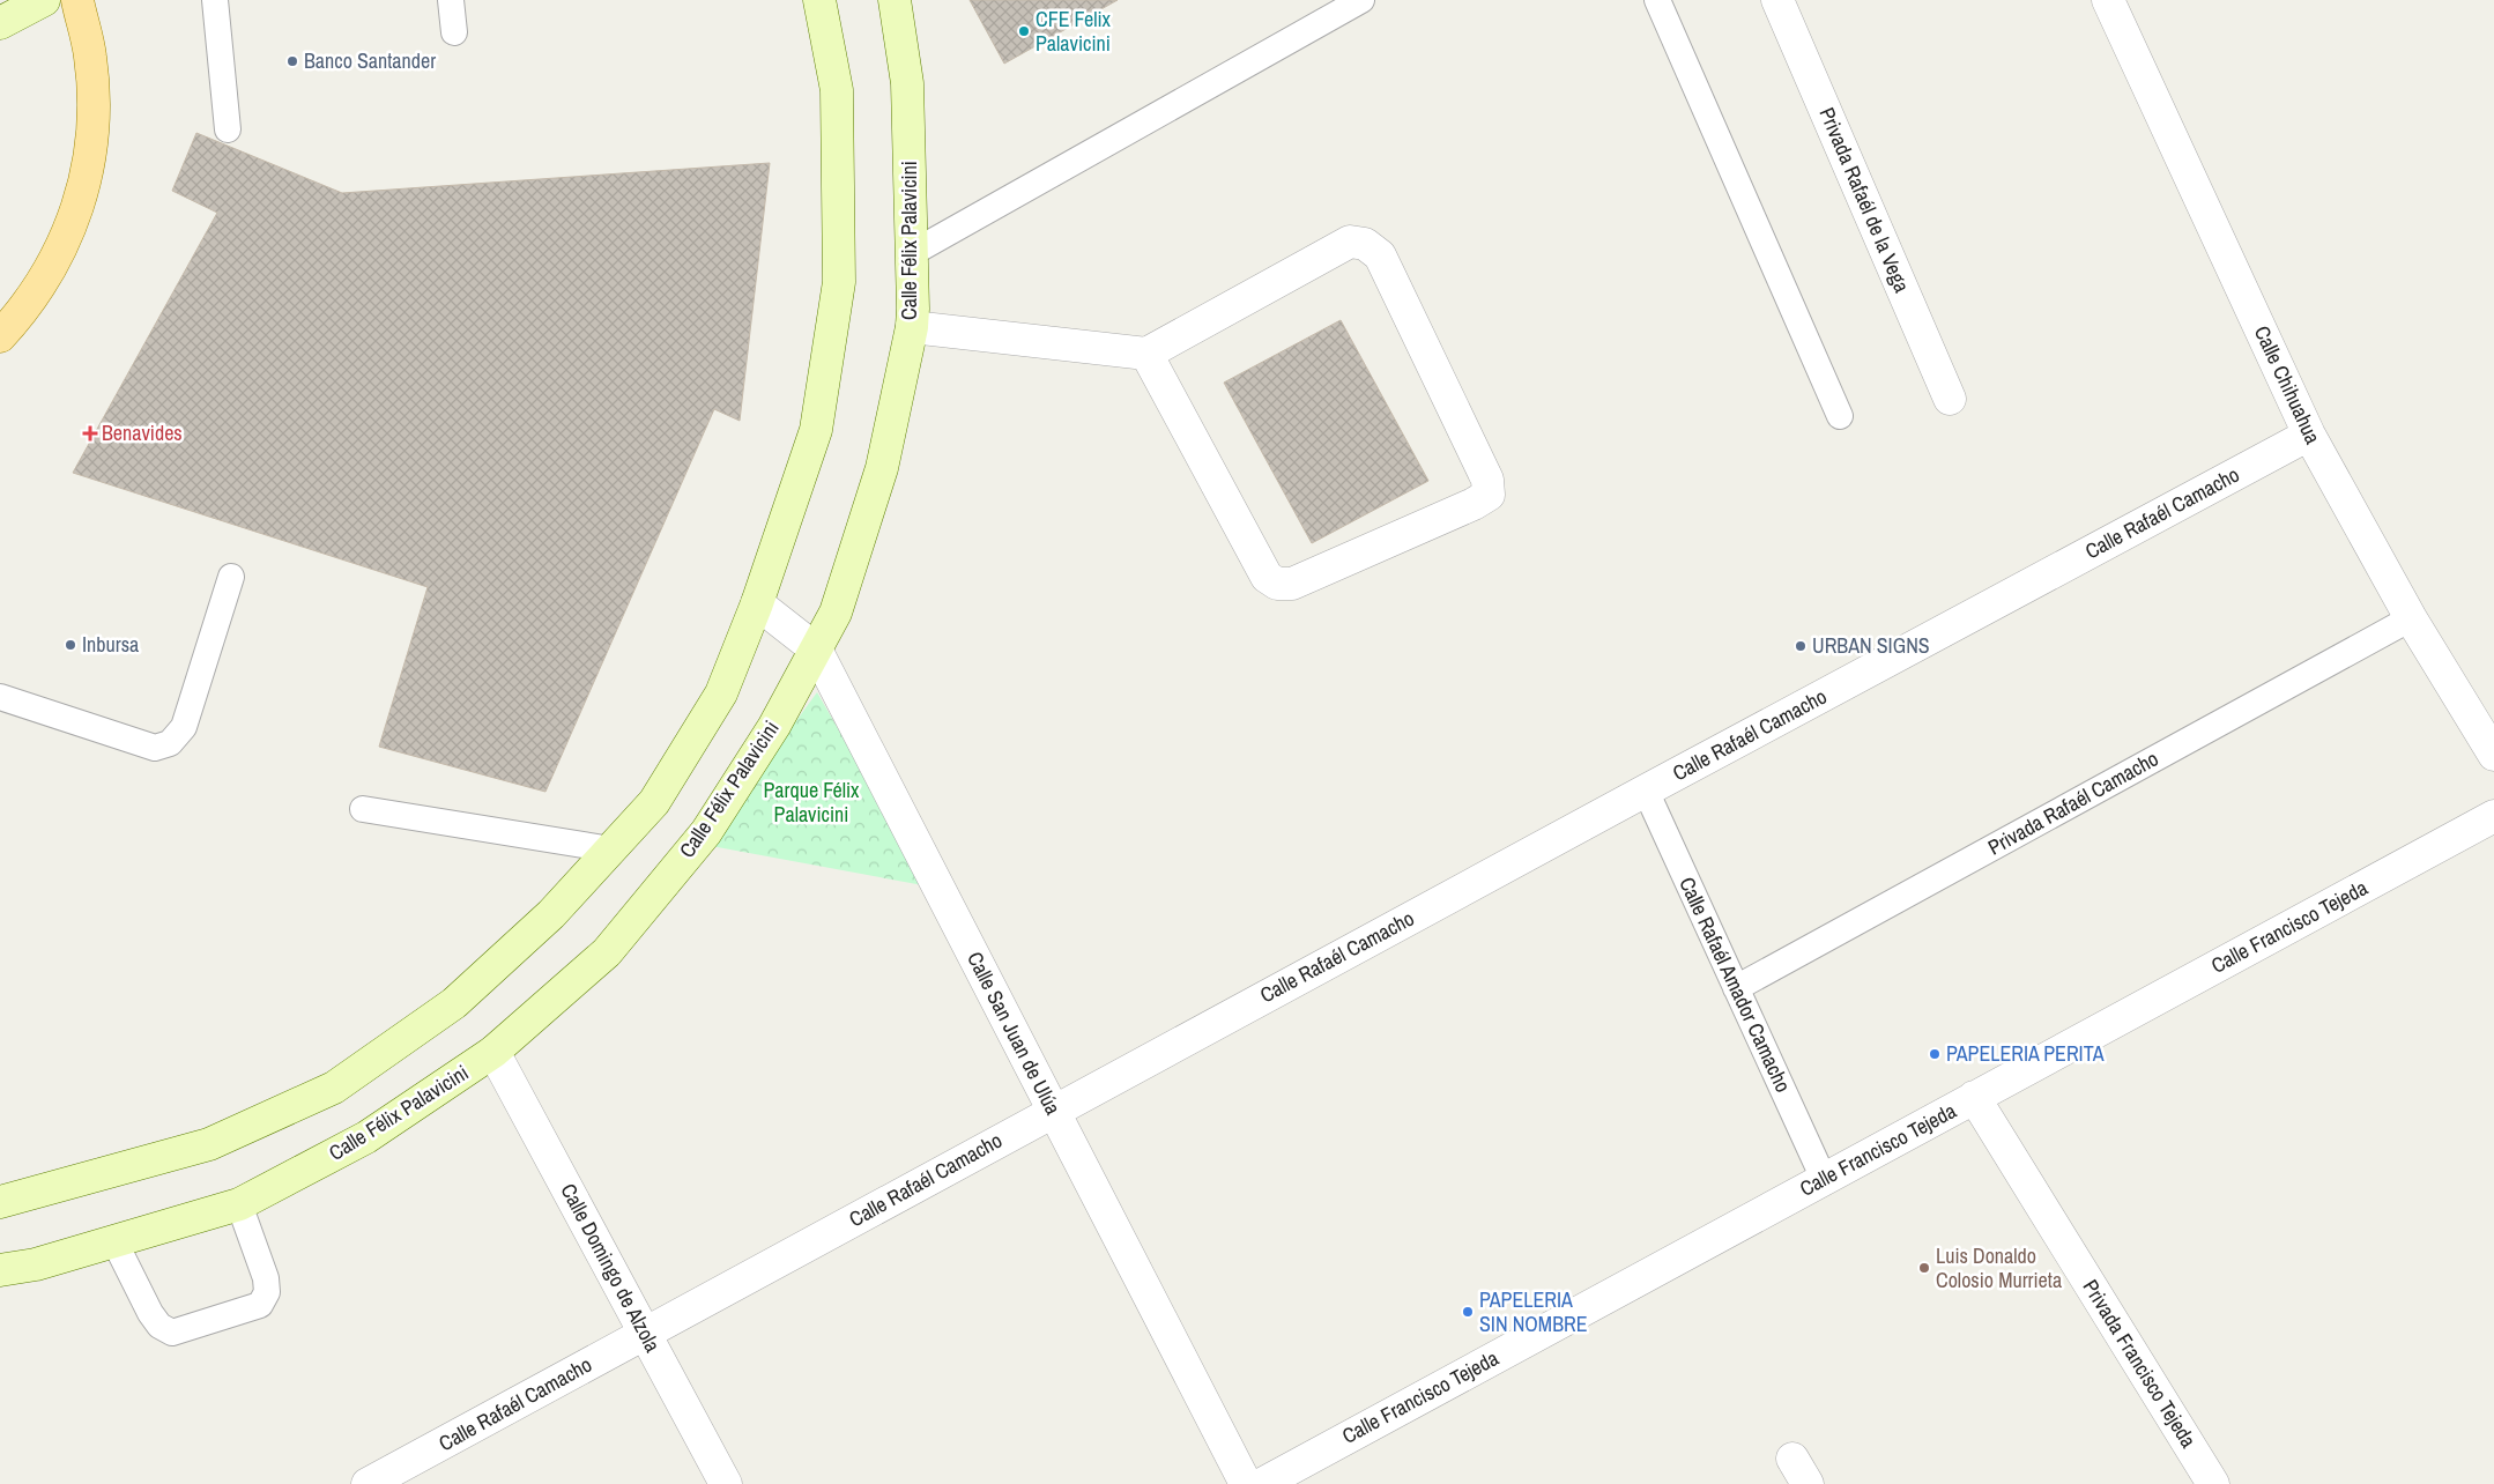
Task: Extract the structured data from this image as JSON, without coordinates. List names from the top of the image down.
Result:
{
  "streets": {
    "street": [
      "Privada Rafaél de la Vega",
      "Calle Félix Palavicini",
      "Calle Chihuahua",
      "Calle Rafaél Camacho",
      "Calle Francisco Tejeda",
      "Calle San Juan de Ulúa",
      "Calle Domingo de Alzola",
      "Privada Francisco Tejeda"
    ],
    "lane": ["Privada Rafaél Camacho", "Calle Rafaél Amador Camacho"]
  },
  "crossings": [
    ["Calle Félix Palavicini", "Calle San Juan de Ulúa"],
    ["Calle Félix Palavicini", "Calle Domingo de Alzola"],
    ["Calle Chihuahua", "Calle Rafaél Camacho"],
    ["Calle Chihuahua", "Privada Rafaél Camacho"],
    ["Calle Rafaél Camacho", "Calle Rafaél Amador Camacho"],
    ["Calle Rafaél Camacho", "Calle San Juan de Ulúa"],
    ["Calle Rafaél Camacho", "Calle Domingo de Alzola"],
    ["Privada Rafaél Camacho", "Calle Rafaél Amador Camacho"],
    ["Calle Francisco Tejeda", "Calle Rafaél Amador Camacho"],
    ["Calle Francisco Tejeda", "Privada Francisco Tejeda"]
  ],
  "parks": ["Parque Félix Palavicini"],
  "places": {
    "other": [
      "CFE Felix Palavicini",
      "Banco Santander",
      "Inbursa",
      "URBAN SIGNS",
      "PAPELERIA PERITA",
      "Luis Donaldo Colosio Murrieta",
      "PAPELERIA SIN NOMBRE"
    ],
    "health": ["Benavides"]
  }
}
